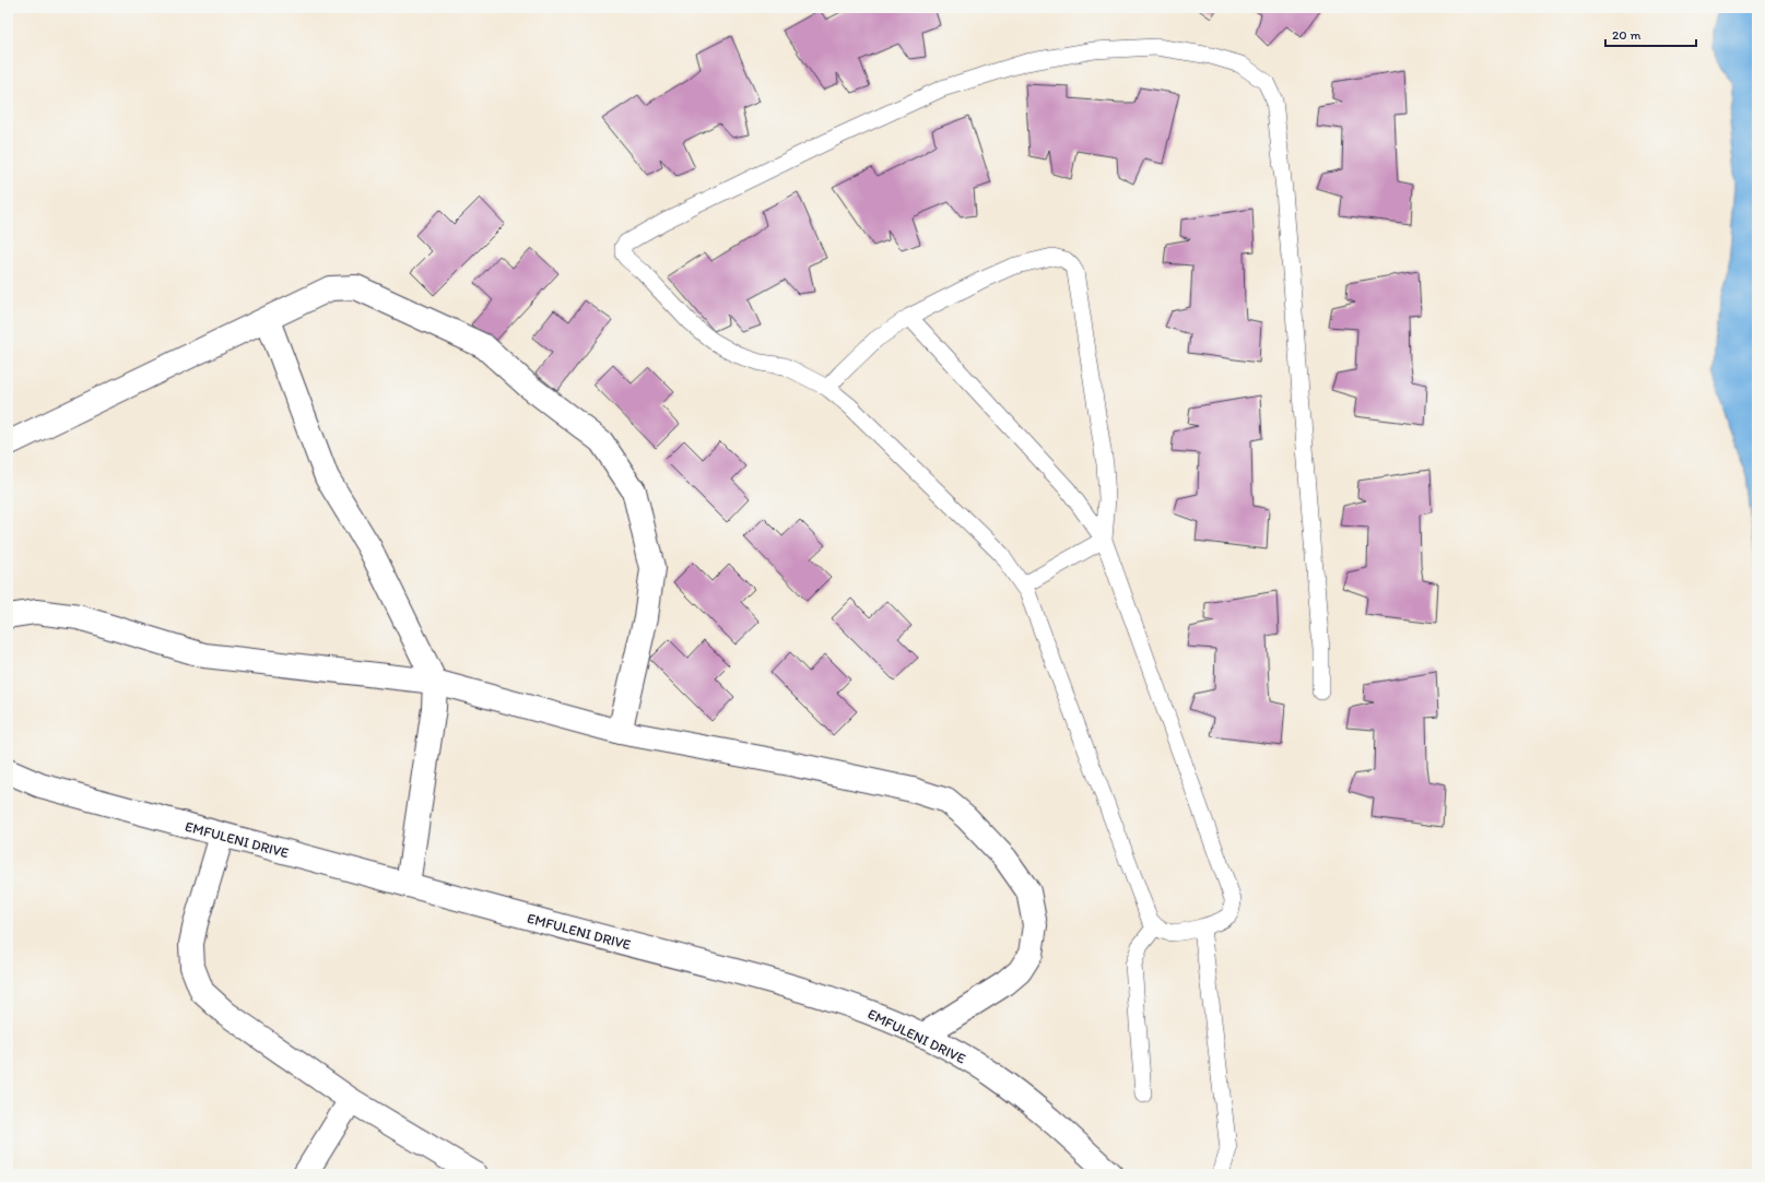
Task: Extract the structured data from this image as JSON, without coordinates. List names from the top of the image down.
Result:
{
  "streets": {
    "street": ["EMFULENI DRIVE"]
  },
  "scale_bar": "20 m"
}
